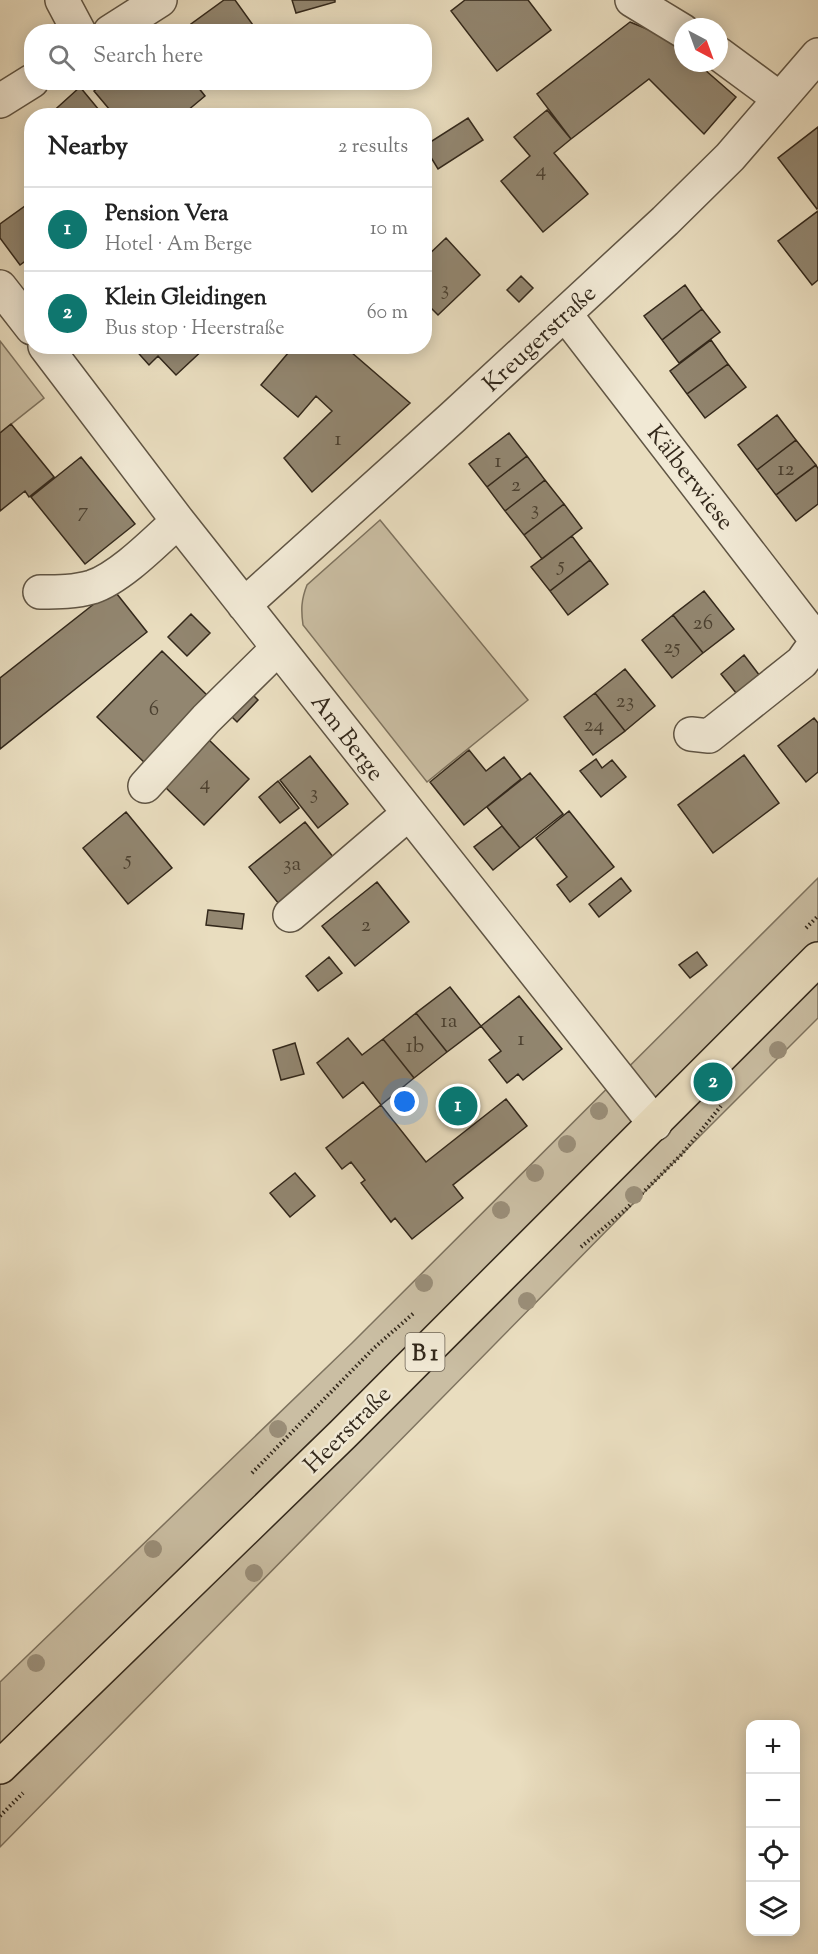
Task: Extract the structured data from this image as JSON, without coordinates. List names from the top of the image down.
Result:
{
  "streets": {
    "main road": ["B 1", "Heerstraße"],
    "street": ["Kreugerstraße", "Kälberwiese", "Am Berge"]
  },
  "crossings": [
    ["Kreugerstraße", "Kälberwiese"],
    ["Kreugerstraße", "Am Berge"],
    ["Am Berge", "Heerstraße"]
  ],
  "house_numbers": [
    "4",
    "3",
    "1",
    "1",
    "12",
    "2",
    "3",
    "7",
    "5",
    "26",
    "25",
    "23",
    "6",
    "24",
    "4",
    "3",
    "5",
    "3a",
    "2",
    "1a",
    "1",
    "1b"
  ],
  "north": "bottom right",
  "page": {
    "search": "Search here",
    "heading": ["Nearby", "2 results"],
    "list": [
      {
        "mark": "1",
        "name": "Pension Vera",
        "note": "Hotel · Am Berge",
        "value": "10 m"
      },
      {
        "mark": "2",
        "name": "Klein Gleidingen",
        "note": "Bus stop · Heerstraße",
        "value": "60 m"
      }
    ],
    "pins": ["2", "1"],
    "map_buttons": ["+", "−"]
  }
}
